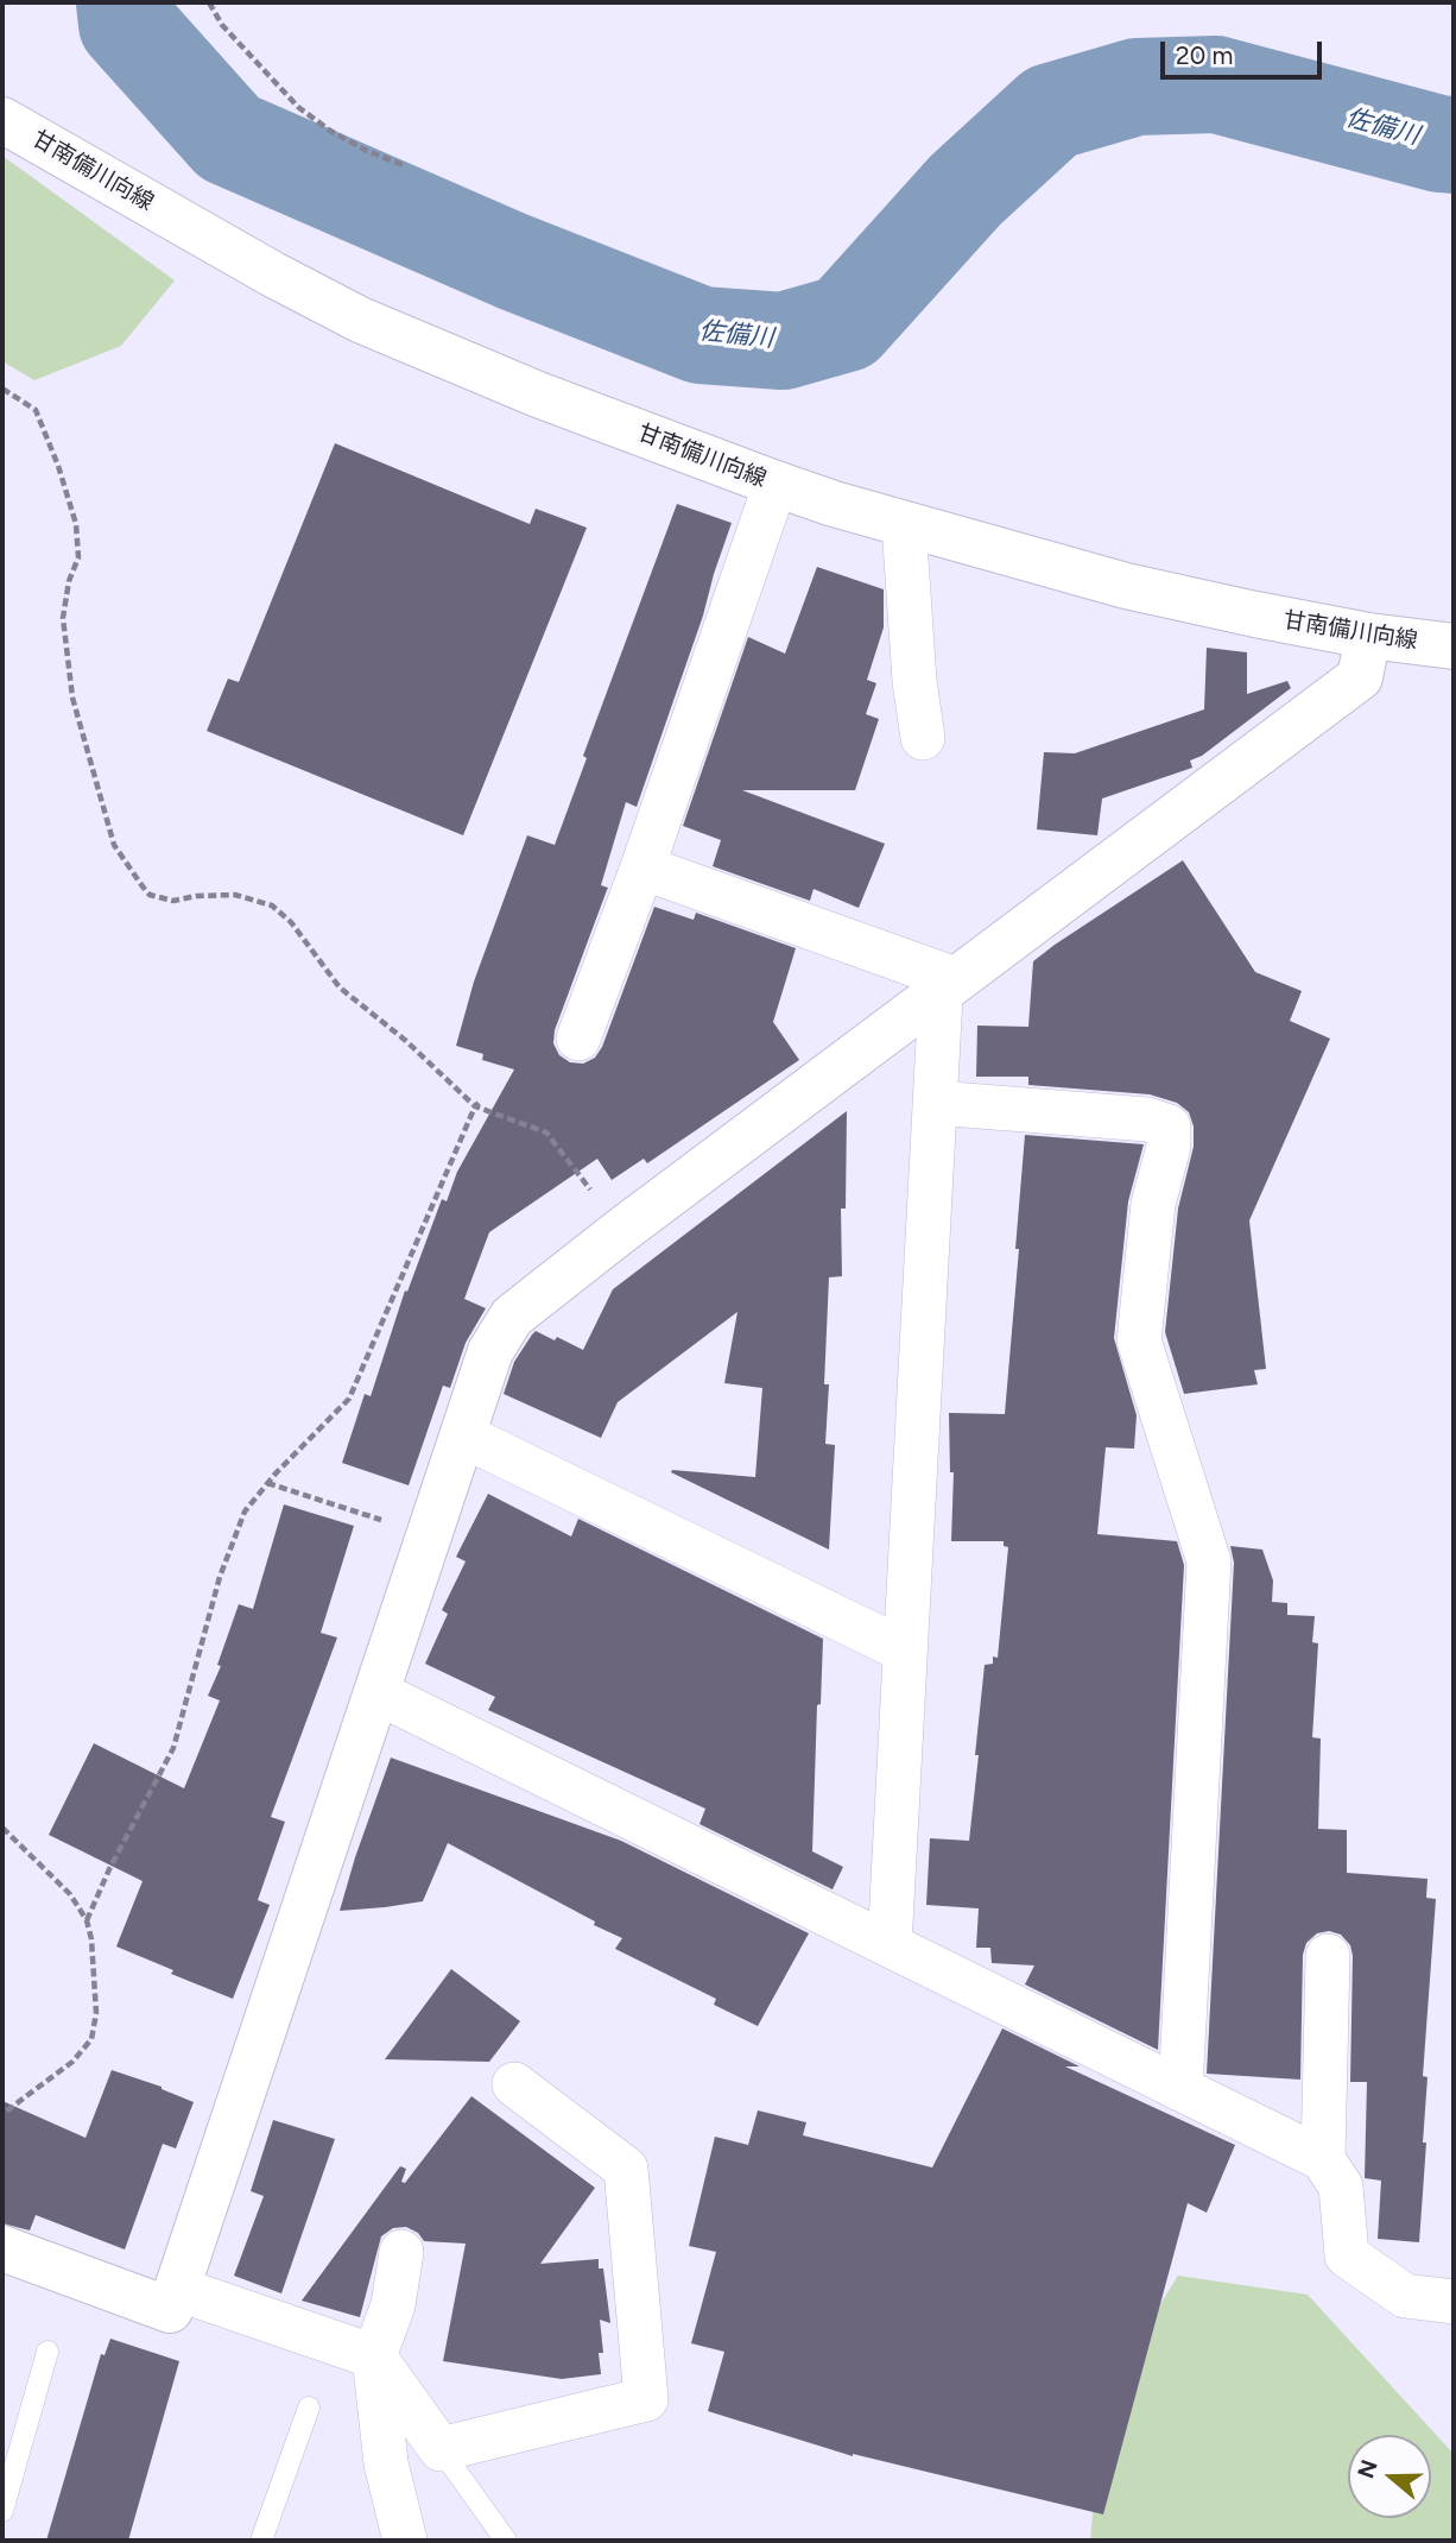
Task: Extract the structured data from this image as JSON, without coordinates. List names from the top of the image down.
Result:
{
  "streets": {
    "street": ["甘南備川向線"]
  },
  "water": ["佐備川"],
  "scale_bar": "20 m",
  "north": "left"
}
